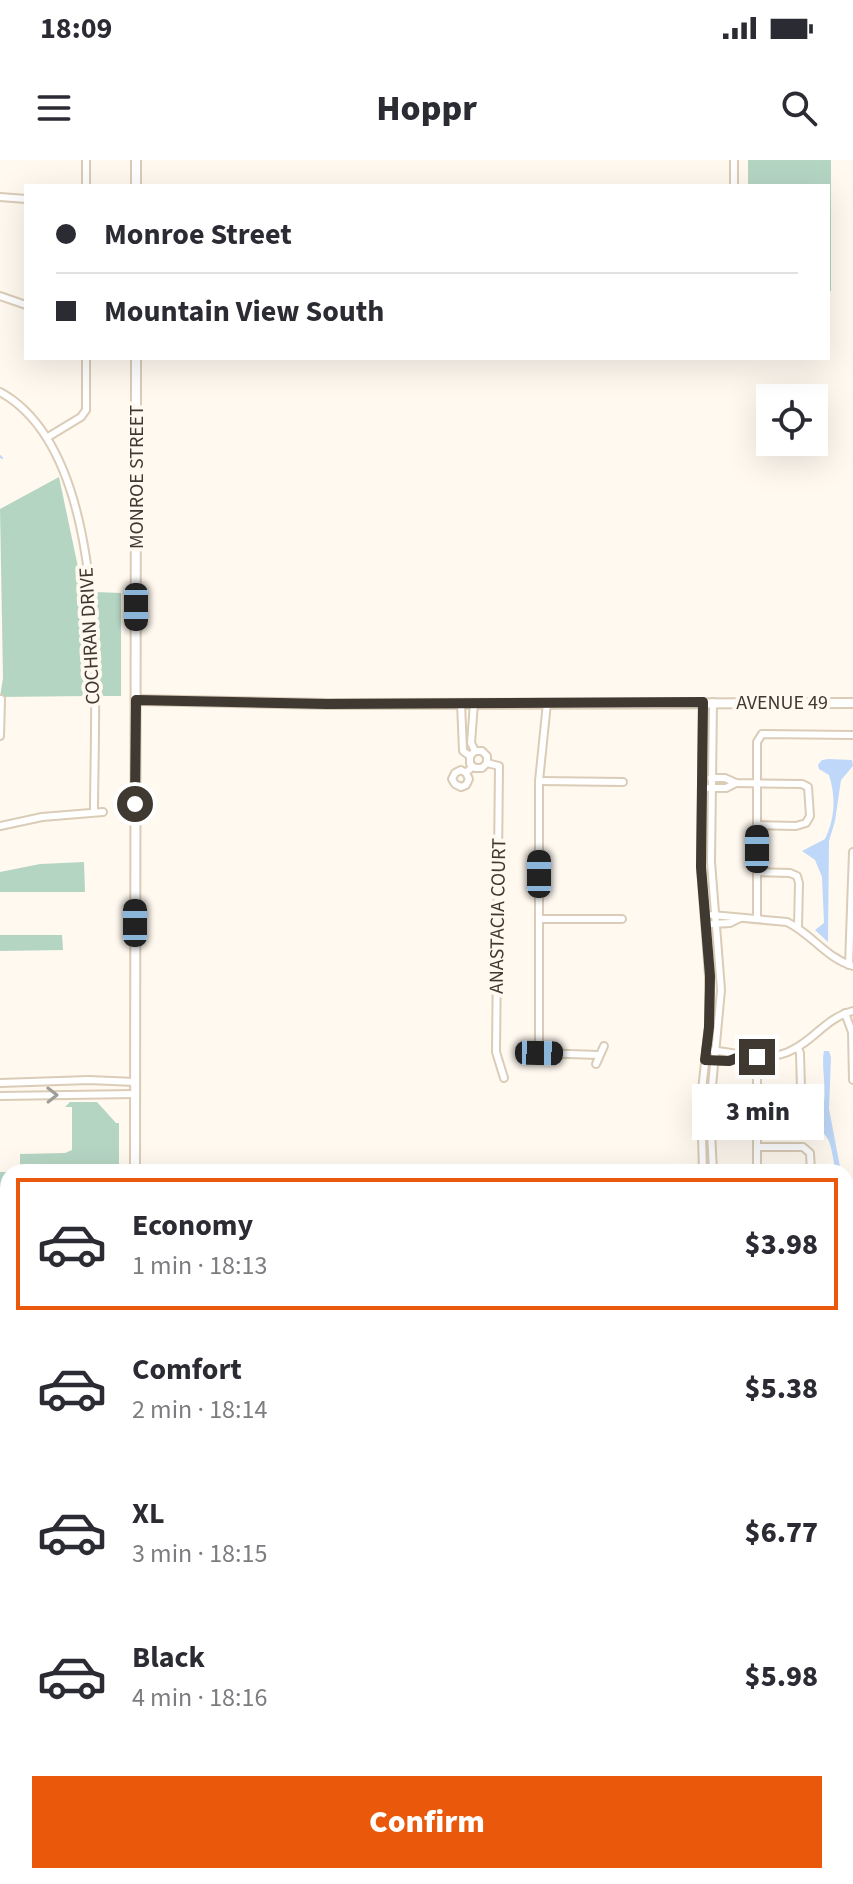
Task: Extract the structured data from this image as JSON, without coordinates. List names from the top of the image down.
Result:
{
  "streets": {
    "main road": ["MONROE STREET", "AVENUE 49"],
    "street": ["COCHRAN DRIVE", "ANASTACIA COURT"]
  },
  "crossings": [
    ["MONROE STREET", "AVENUE 49"]
  ],
  "page": {
    "status": "18:09",
    "header": "Hoppr",
    "banner": ["Monroe Street", "Mountain View South"],
    "bubble": "3 min",
    "list": [
      {
        "name": "Economy",
        "note": "1 min · 18:13",
        "value": "$3.98"
      },
      {
        "name": "Comfort",
        "note": "2 min · 18:14",
        "value": "$5.38"
      },
      {
        "name": "XL",
        "note": "3 min · 18:15",
        "value": "$6.77"
      },
      {
        "name": "Black",
        "note": "4 min · 18:16",
        "value": "$5.98"
      }
    ],
    "buttons": "Confirm"
  }
}
